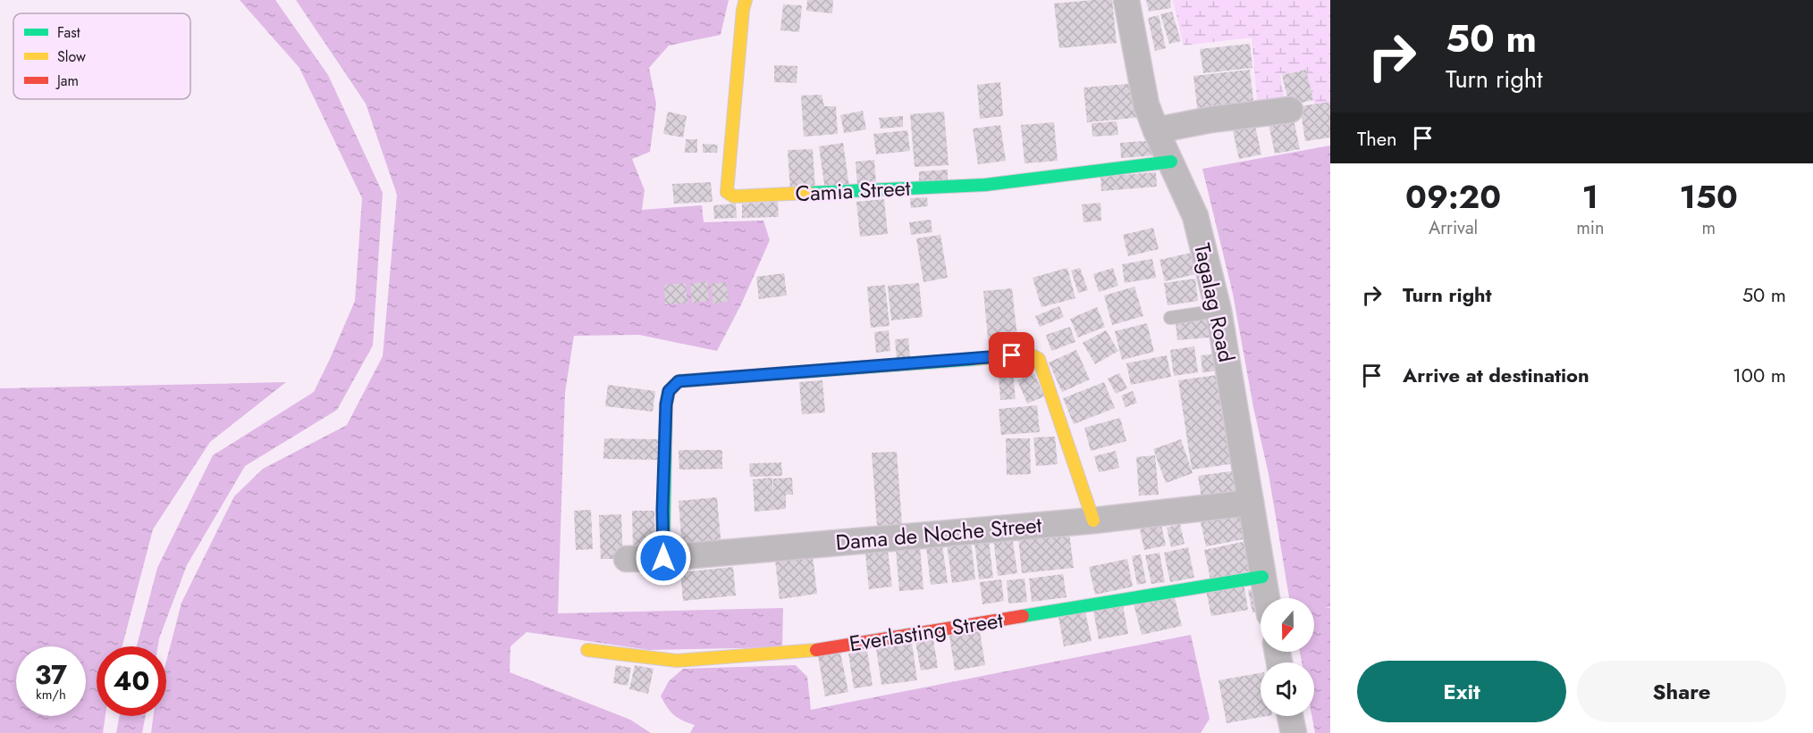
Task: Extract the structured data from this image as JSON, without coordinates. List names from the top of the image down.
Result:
{
  "streets": {
    "street": [
      "Camia Street",
      "Tagalag Road",
      "Dama de Noche Street",
      "Everlasting Street"
    ]
  },
  "crossings": [
    ["Camia Street", "Tagalag Road"],
    ["Tagalag Road", "Dama de Noche Street"],
    ["Tagalag Road", "Everlasting Street"]
  ],
  "legend": ["Fast", "Slow", "Jam"],
  "north": "bottom",
  "page": {
    "turn": ["50 m", "Turn right"],
    "then": "Then",
    "eta": [
      "09:20",
      "Arrival",
      "1",
      "min",
      "150",
      "m"
    ],
    "list": [
      {
        "name": "Turn right",
        "value": "50 m"
      },
      {
        "name": "Arrive at destination",
        "value": "100 m"
      }
    ],
    "speed": "37 km/h",
    "limit": "40",
    "buttons": ["Exit", "Share"]
  }
}
